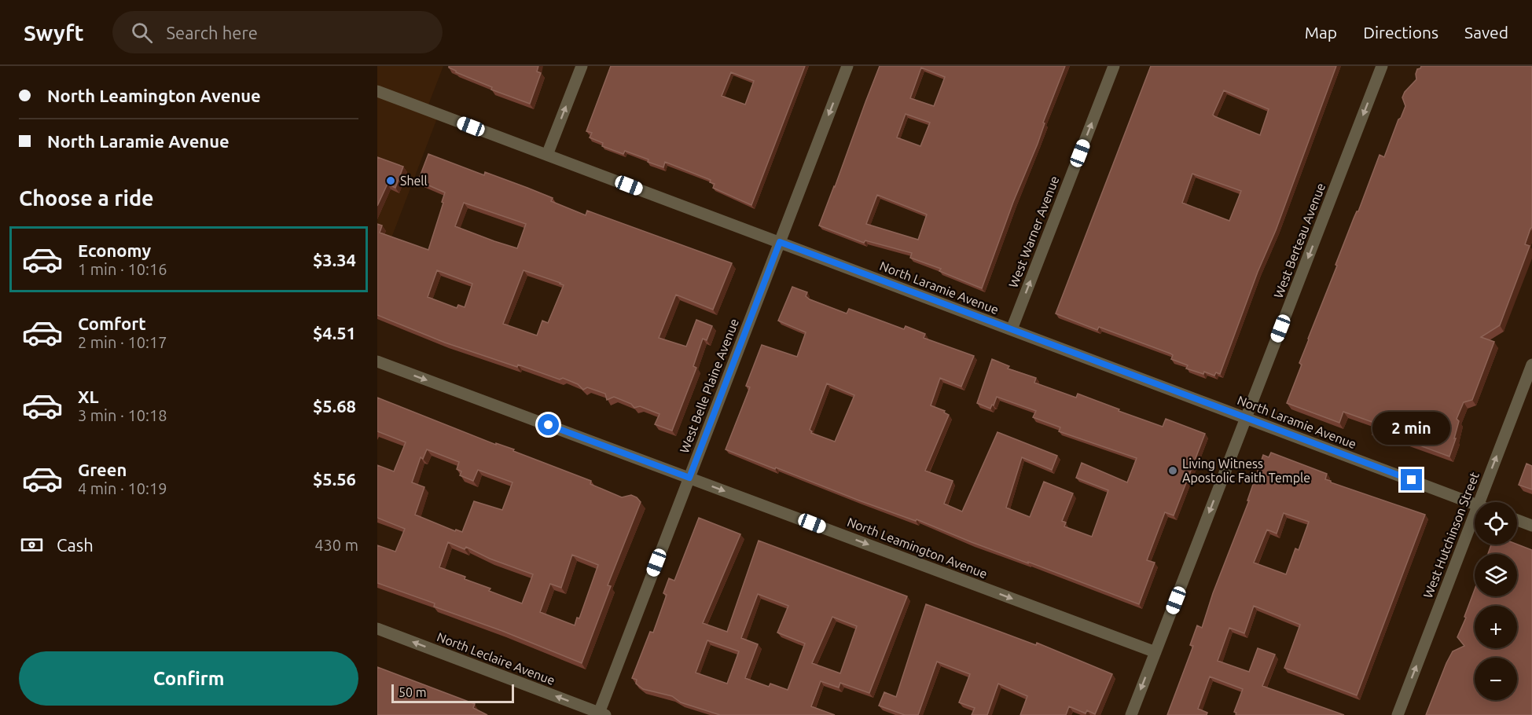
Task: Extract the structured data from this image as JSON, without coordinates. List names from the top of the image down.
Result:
{
  "streets": {
    "street": [
      "West Warner Avenue",
      "West Berteau Avenue",
      "North Laramie Avenue",
      "West Belle Plaine Avenue",
      "West Hutchinson Street",
      "North Leamington Avenue",
      "North Leclaire Avenue"
    ]
  },
  "crossings": [
    ["West Warner Avenue", "North Laramie Avenue"],
    ["West Berteau Avenue", "North Laramie Avenue"],
    ["West Berteau Avenue", "North Leamington Avenue"],
    ["North Laramie Avenue", "West Belle Plaine Avenue"],
    ["West Belle Plaine Avenue", "North Leamington Avenue"],
    ["West Belle Plaine Avenue", "North Leclaire Avenue"]
  ],
  "one_way": [
    "West Warner Avenue",
    "West Berteau Avenue",
    "West Hutchinson Street",
    "North Leamington Avenue",
    "North Leclaire Avenue"
  ],
  "places": ["Shell", "Living Witness Apostolic Faith Temple"],
  "scale_bar": "50 m",
  "page": {
    "header": "Swyft",
    "search": "Search here",
    "nav": ["Map", "Directions", "Saved"],
    "banner": ["North Leamington Avenue", "North Laramie Avenue"],
    "heading": "Choose a ride",
    "list": [
      {
        "name": "Economy",
        "note": "1 min · 10:16",
        "value": "$3.34"
      },
      {
        "name": "Comfort",
        "note": "2 min · 10:17",
        "value": "$4.51"
      },
      {
        "name": "XL",
        "note": "3 min · 10:18",
        "value": "$5.68"
      },
      {
        "name": "Green",
        "note": "4 min · 10:19",
        "value": "$5.56"
      }
    ],
    "bubble": "2 min",
    "map_buttons": ["+", "−"],
    "pay": ["Cash", "430 m"],
    "buttons": "Confirm",
    "scale": "50 m"
  }
}
